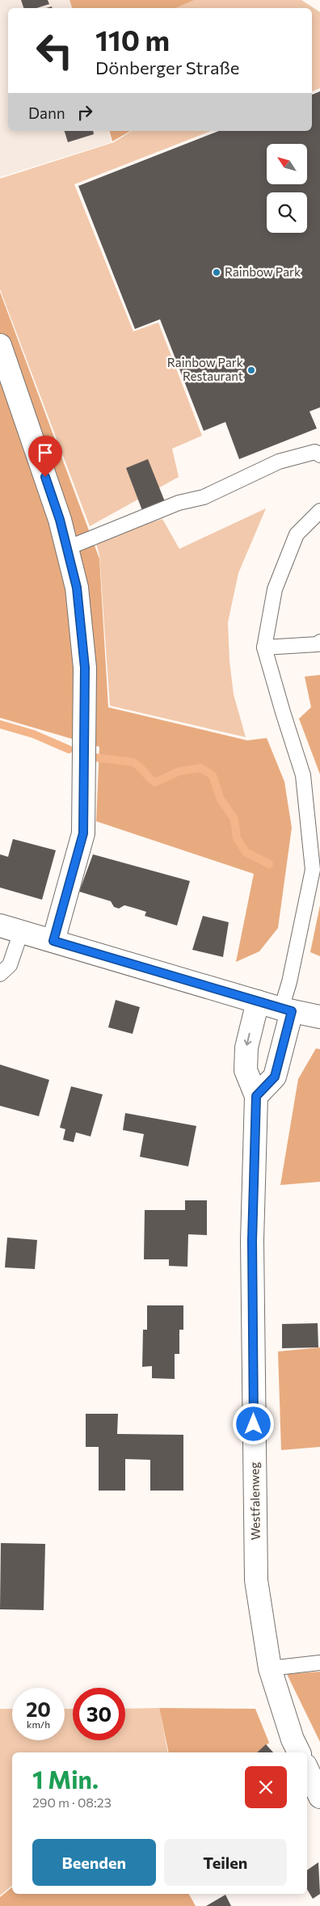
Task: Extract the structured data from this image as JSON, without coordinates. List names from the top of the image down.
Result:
{
  "streets": {
    "street": ["Westfalenweg"]
  },
  "places": ["Rainbow Park", "Rainbow Park Restaurant"],
  "north": "top left",
  "page": {
    "turn": ["110 m", "Dönberger Straße"],
    "then": "Dann",
    "speed": "20 km/h",
    "limit": "30",
    "heading": ["1 Min.", "290 m · 08:23"],
    "buttons": ["Beenden", "Teilen"]
  }
}
